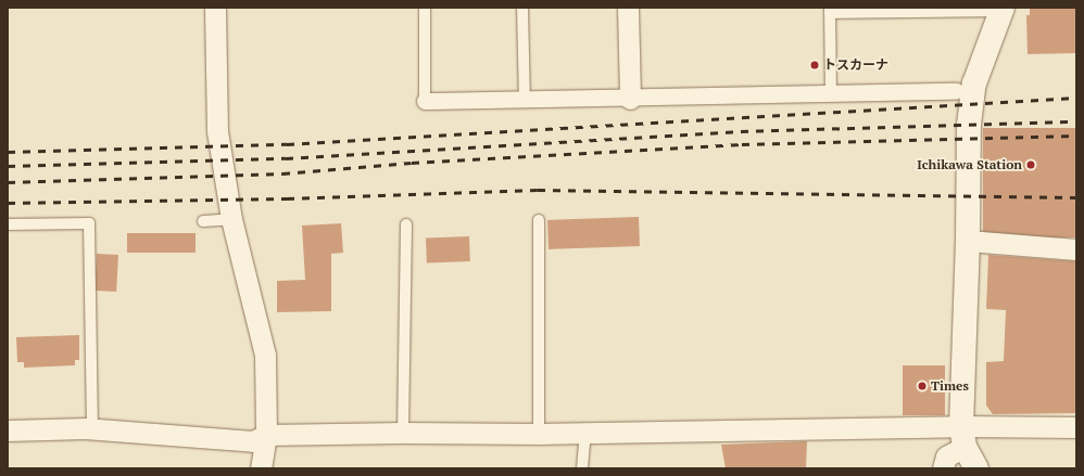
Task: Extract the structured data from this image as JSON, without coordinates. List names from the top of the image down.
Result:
{
  "places": ["トスカーナ", "Ichikawa Station", "Times"]
}
